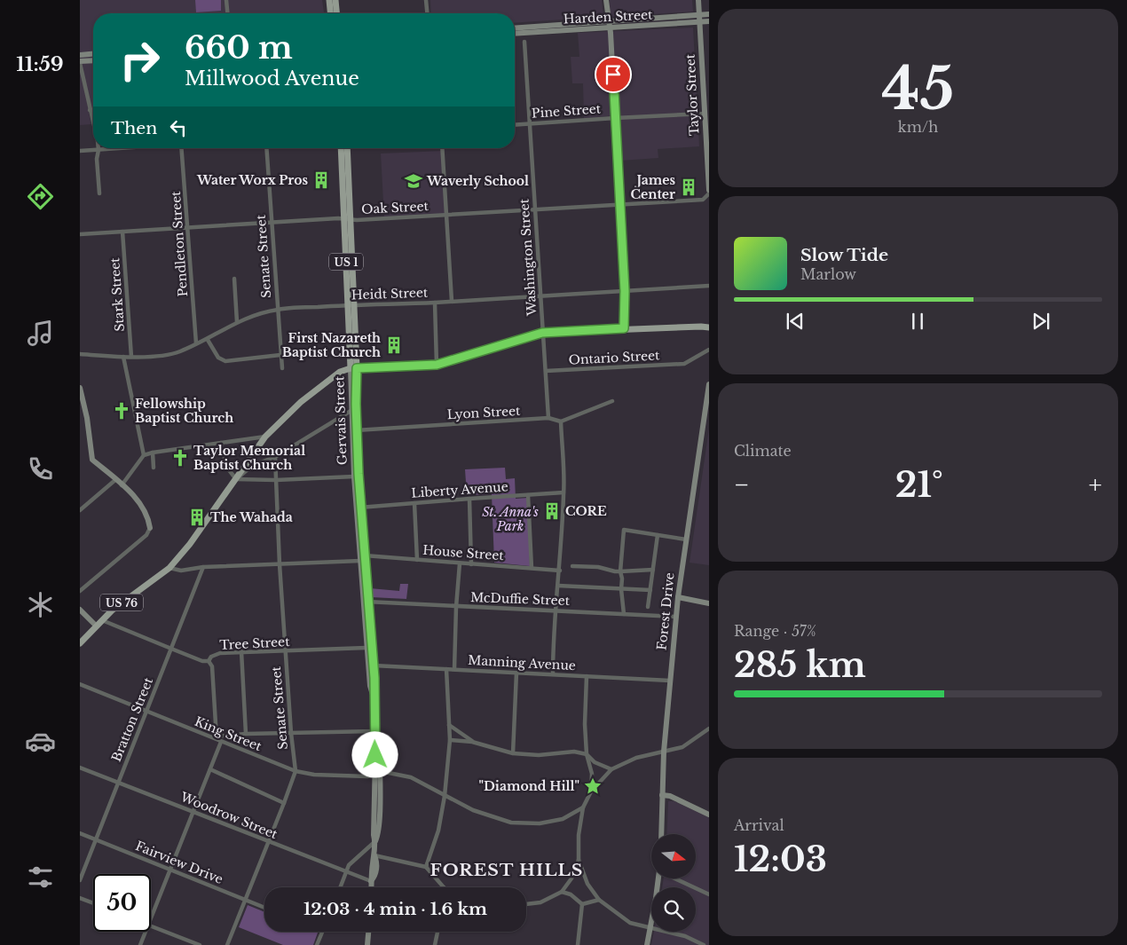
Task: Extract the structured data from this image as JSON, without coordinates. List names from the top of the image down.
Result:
{
  "streets": {
    "main road": [
      "Harden Street",
      "Taylor Street",
      "US 1",
      "Gervais Street",
      "US 76",
      "Forest Drive"
    ],
    "street": [
      "Pine Street",
      "Oak Street",
      "Pendleton Street",
      "Senate Street",
      "Washington Street",
      "Heidt Street",
      "Stark Street",
      "Ontario Street",
      "Lyon Street",
      "Liberty Avenue",
      "House Street",
      "McDuffie Street",
      "Tree Street",
      "Manning Avenue",
      "Bratton Street",
      "King Street",
      "Woodrow Street",
      "Fairview Drive"
    ]
  },
  "crossings": [
    ["Harden Street", "Taylor Street"],
    ["Taylor Street", "Pine Street"],
    ["Pine Street", "Washington Street"],
    ["Oak Street", "Pendleton Street"],
    ["Oak Street", "Senate Street"],
    ["Oak Street", "Washington Street"],
    ["Oak Street", "Stark Street"],
    ["Oak Street", "Gervais Street"],
    ["Pendleton Street", "Heidt Street"],
    ["Senate Street", "Heidt Street"],
    ["Senate Street", "Tree Street"],
    ["Senate Street", "King Street"],
    ["Senate Street", "Woodrow Street"],
    ["Senate Street", "Fairview Drive"],
    ["Washington Street", "Heidt Street"],
    ["Washington Street", "Ontario Street"],
    ["Washington Street", "Lyon Street"],
    ["Heidt Street", "Stark Street"],
    ["Heidt Street", "Gervais Street"],
    ["Lyon Street", "Gervais Street"],
    ["Gervais Street", "Liberty Avenue"],
    ["Gervais Street", "House Street"],
    ["Gervais Street", "McDuffie Street"],
    ["Gervais Street", "US 76"],
    ["Gervais Street", "Tree Street"],
    ["Gervais Street", "Manning Avenue"],
    ["Gervais Street", "King Street"],
    ["Gervais Street", "Woodrow Street"],
    ["McDuffie Street", "Forest Drive"],
    ["US 76", "Tree Street"],
    ["Forest Drive", "Manning Avenue"],
    ["Tree Street", "Bratton Street"],
    ["Bratton Street", "King Street"],
    ["Bratton Street", "Woodrow Street"],
    ["Bratton Street", "Fairview Drive"]
  ],
  "districts": ["FOREST HILLS"],
  "parks": ["St. Anna's Park"],
  "places": {
    "building": [
      "Water Worx Pros",
      "James Center",
      "First Nazareth Baptist Church",
      "CORE",
      "The Wahada"
    ],
    "school or university": ["Waverly School"],
    "church": ["Fellowship Baptist Church", "Taylor Memorial Baptist Church"],
    "place": ["\"Diamond Hill\""]
  },
  "north": "right",
  "page": {
    "tabs": "11:59",
    "tile": [
      ["45", "km/h"],
      "Climate",
      ["Range · 57%", "285 km"],
      ["Arrival", "12:03"]
    ],
    "turn": ["660 m", "Millwood Avenue"],
    "then": "Then",
    "song": ["Slow Tide", "Marlow"],
    "heat": ["−", "21°", "+"],
    "limit": "50",
    "trip": "12:03 · 4 min · 1.6 km"
  }
}
